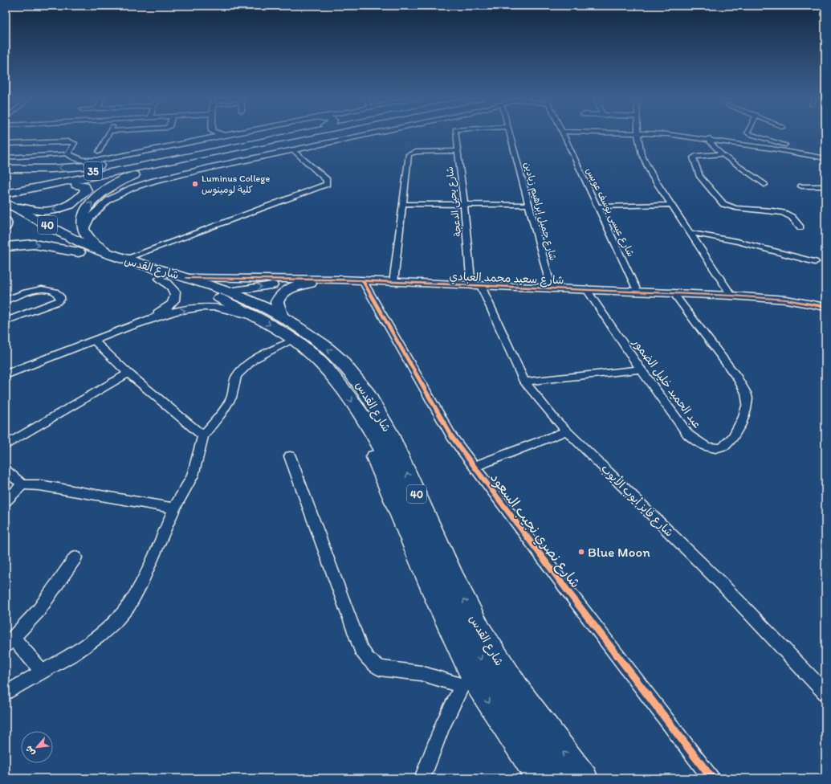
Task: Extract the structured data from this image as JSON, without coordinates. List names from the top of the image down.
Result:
{
  "streets": {
    "highway": ["35", "40", "شارع القدس"],
    "street": [
      "شارع يحيى الدعجة",
      "شارع جميل إبراهيم زيادين",
      "شارع عيسى يوسف عويس",
      "شارع سعيد محمد العبادي",
      "عبد الحميد خليل الضمور",
      "شارع فايز أيوب الأيوب",
      "شارع نصري نجيب السعود"
    ]
  },
  "crossings": [
    ["شارع يحيى الدعجة", "شارع سعيد محمد العبادي"],
    ["شارع يحيى الدعجة", "شارع فايز أيوب الأيوب"],
    ["شارع جميل إبراهيم زيادين", "شارع سعيد محمد العبادي"],
    ["شارع عيسى يوسف عويس", "شارع سعيد محمد العبادي"],
    ["شارع القدس", "شارع سعيد محمد العبادي"],
    ["شارع سعيد محمد العبادي", "عبد الحميد خليل الضمور"],
    ["شارع سعيد محمد العبادي", "شارع فايز أيوب الأيوب"],
    ["شارع سعيد محمد العبادي", "شارع نصري نجيب السعود"]
  ],
  "places": ["Luminus College كلية لومينوس", "Blue Moon"],
  "north": "bottom left"
}
